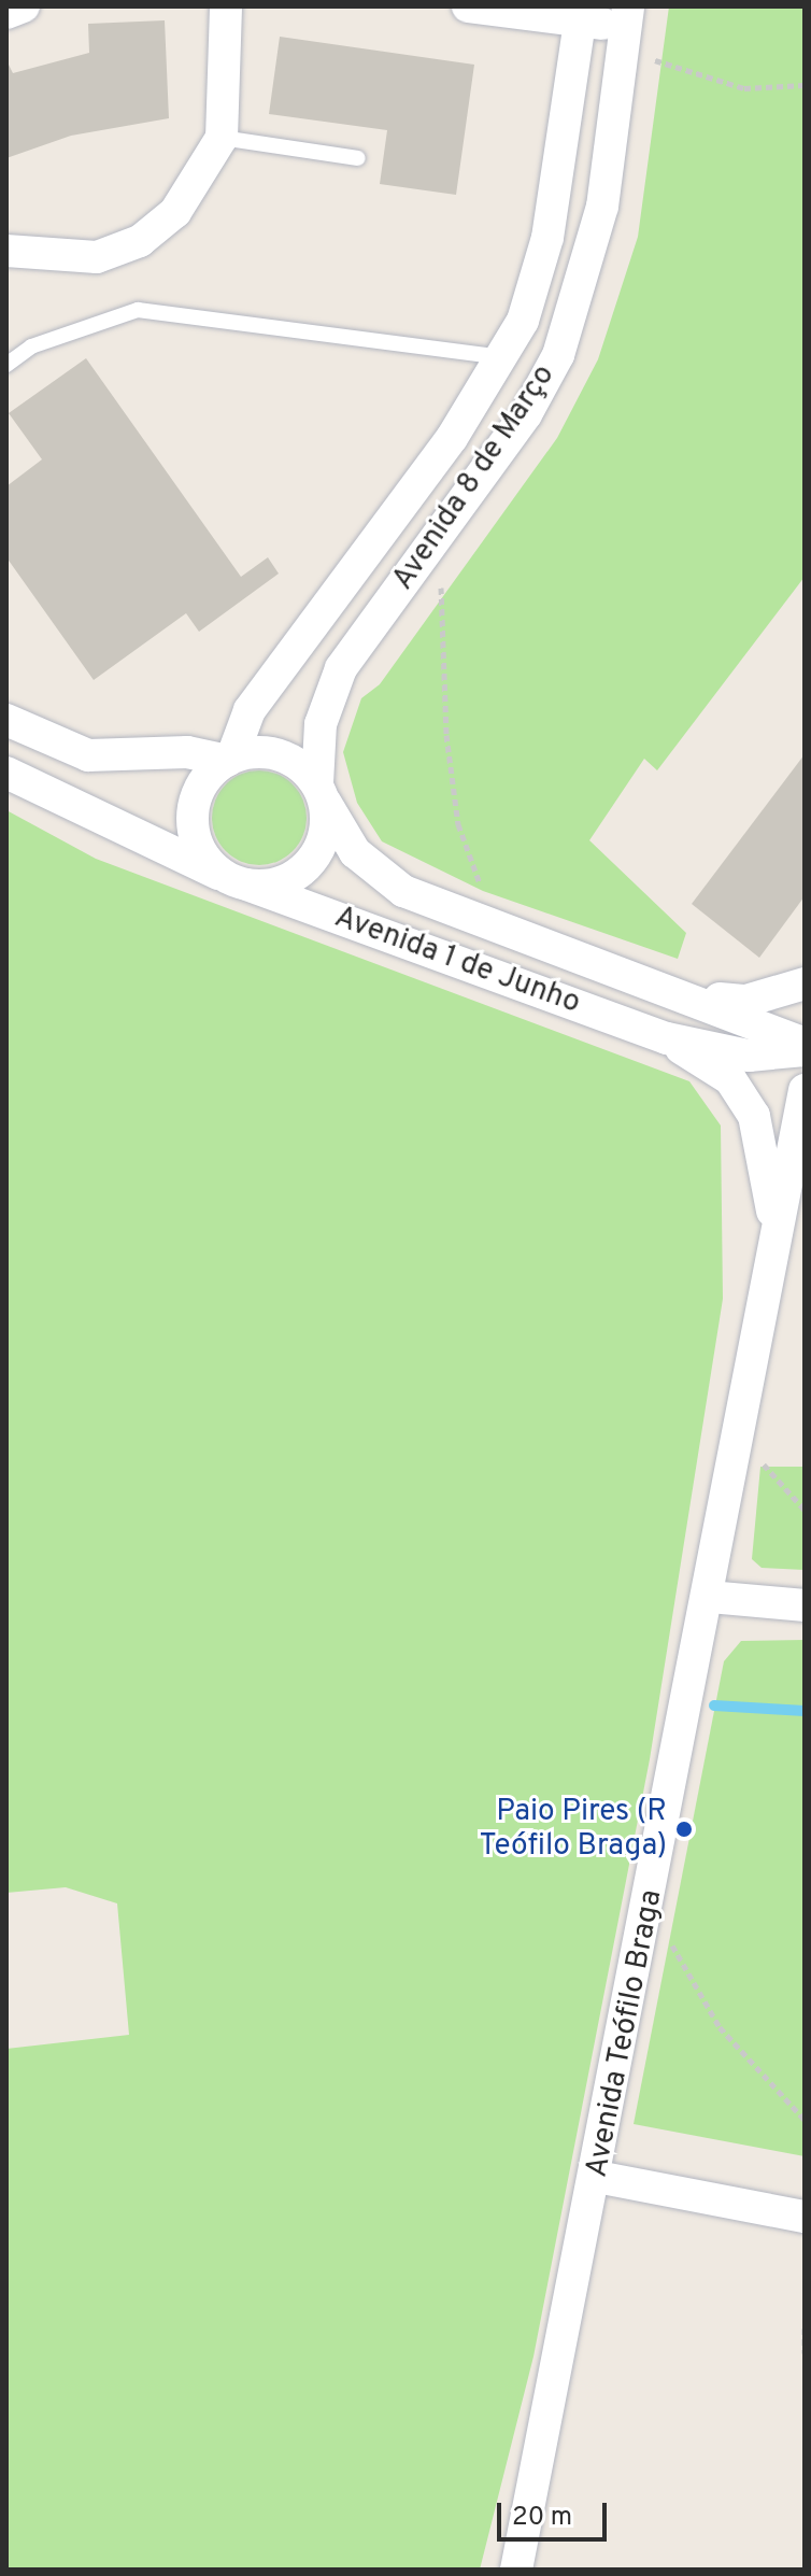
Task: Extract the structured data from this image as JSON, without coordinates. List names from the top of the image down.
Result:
{
  "streets": {
    "street": ["Avenida 8 de Março", "Avenida 1 de Junho", "Avenida Teófilo Braga"]
  },
  "crossings": [
    ["Avenida 8 de Março", "Avenida 1 de Junho"],
    ["Avenida 1 de Junho", "Avenida Teófilo Braga"]
  ],
  "places": ["Paio Pires (R Teófilo Braga)"],
  "scale_bar": "20 m"
}
